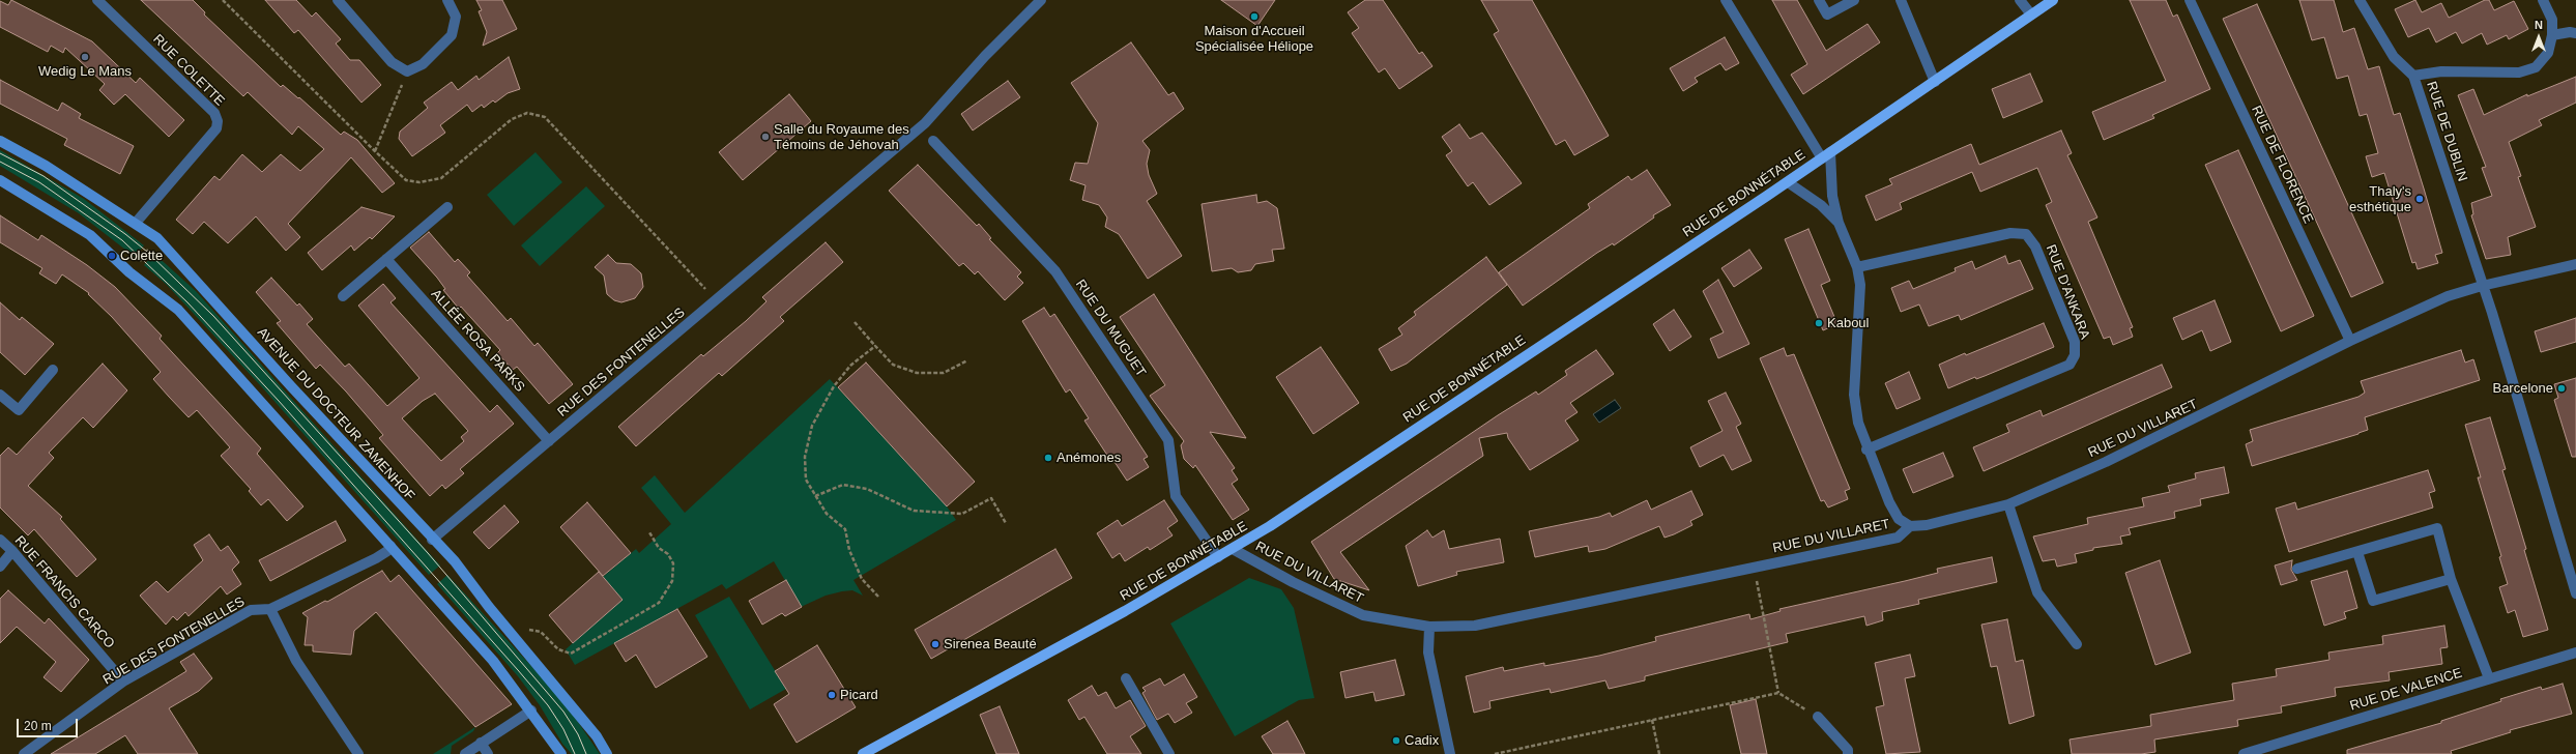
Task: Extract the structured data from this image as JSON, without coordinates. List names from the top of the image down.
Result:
{
  "streets": {
    "main road": ["RUE DE BONNÉTABLE"],
    "street": [
      "RUE COLETTE",
      "RUE DE DUBLIN",
      "RUE DE FLORENCE",
      "RUE D'ANKARA",
      "RUE DU MUGUET",
      "ALLÉE ROSA PARKS",
      "RUE DES FONTENELLES",
      "AVENUE DU DOCTEUR ZAMENHOF",
      "RUE DU VILLARET",
      "RUE FRANCIS CARCO",
      "RUE DE VALENCE"
    ]
  },
  "crossings": [
    ["RUE COLETTE", "AVENUE DU DOCTEUR ZAMENHOF"],
    ["RUE DE DUBLIN", "RUE DU VILLARET"],
    ["RUE DE FLORENCE", "RUE DU VILLARET"],
    ["RUE DE BONNÉTABLE", "RUE DU MUGUET"],
    ["RUE DE BONNÉTABLE", "RUE DU VILLARET"],
    ["ALLÉE ROSA PARKS", "RUE DES FONTENELLES"],
    ["RUE DES FONTENELLES", "AVENUE DU DOCTEUR ZAMENHOF"],
    ["RUE DES FONTENELLES", "RUE FRANCIS CARCO"]
  ],
  "places": [
    "Maison d'Accueil Spécialisée Héliope",
    "Wedig Le Mans",
    "Salle du Royaume des Témoins de Jéhovah",
    "Thaly's esthétique",
    "Colette",
    "Kaboul",
    "Barcelone",
    "Anémones",
    "Sirenea Beauté",
    "Picard",
    "Cadix"
  ],
  "scale_bar": "20 m",
  "north": "top"
}
